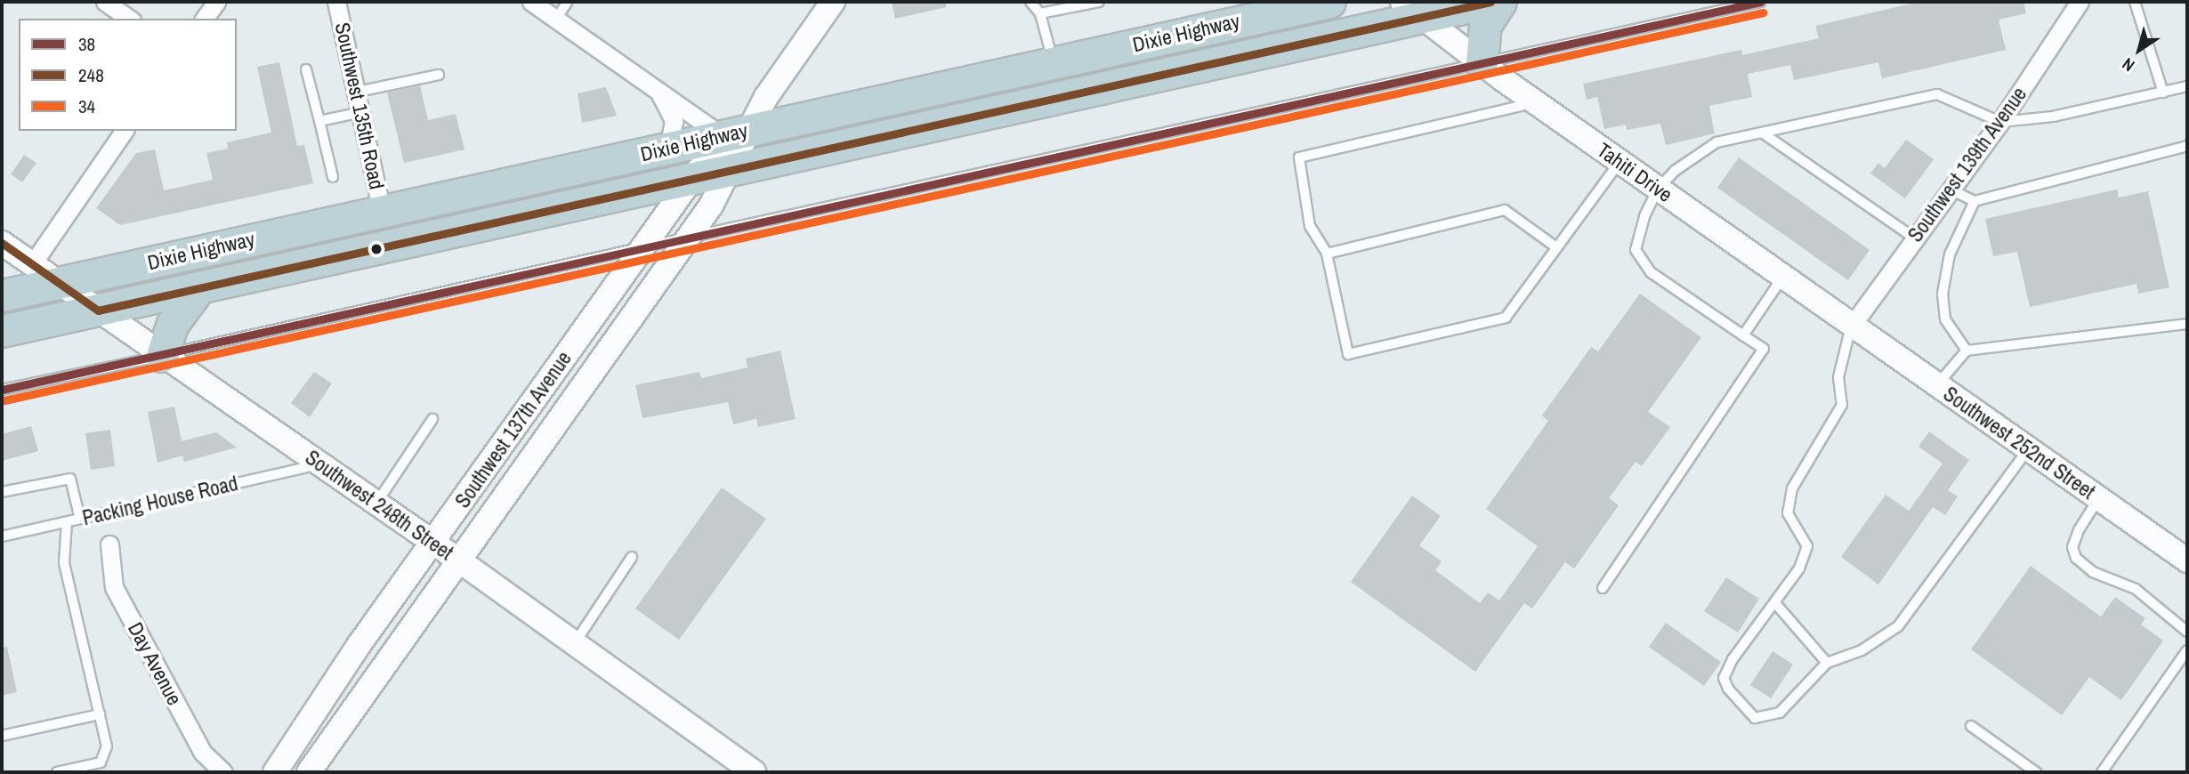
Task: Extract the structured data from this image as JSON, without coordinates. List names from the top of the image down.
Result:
{
  "streets": {
    "highway": ["Dixie Highway"],
    "street": [
      "Southwest 135th Road",
      "Southwest 139th Avenue",
      "Tahiti Drive",
      "Southwest 137th Avenue",
      "Southwest 252nd Street",
      "Southwest 248th Street",
      "Day Avenue"
    ],
    "lane": ["Packing House Road"]
  },
  "crossings": [
    ["Dixie Highway", "Southwest 135th Road"],
    ["Dixie Highway", "Tahiti Drive"],
    ["Dixie Highway", "Southwest 137th Avenue"],
    ["Dixie Highway", "Southwest 248th Street"],
    ["Southwest 139th Avenue", "Tahiti Drive"],
    ["Southwest 139th Avenue", "Southwest 252nd Street"],
    ["Tahiti Drive", "Southwest 252nd Street"],
    ["Southwest 137th Avenue", "Southwest 248th Street"],
    ["Packing House Road", "Southwest 248th Street"]
  ],
  "lines": ["transit line 38", "transit line 248", "transit line 34"],
  "legend": ["38", "248", "34"],
  "north": "bottom left"
}
